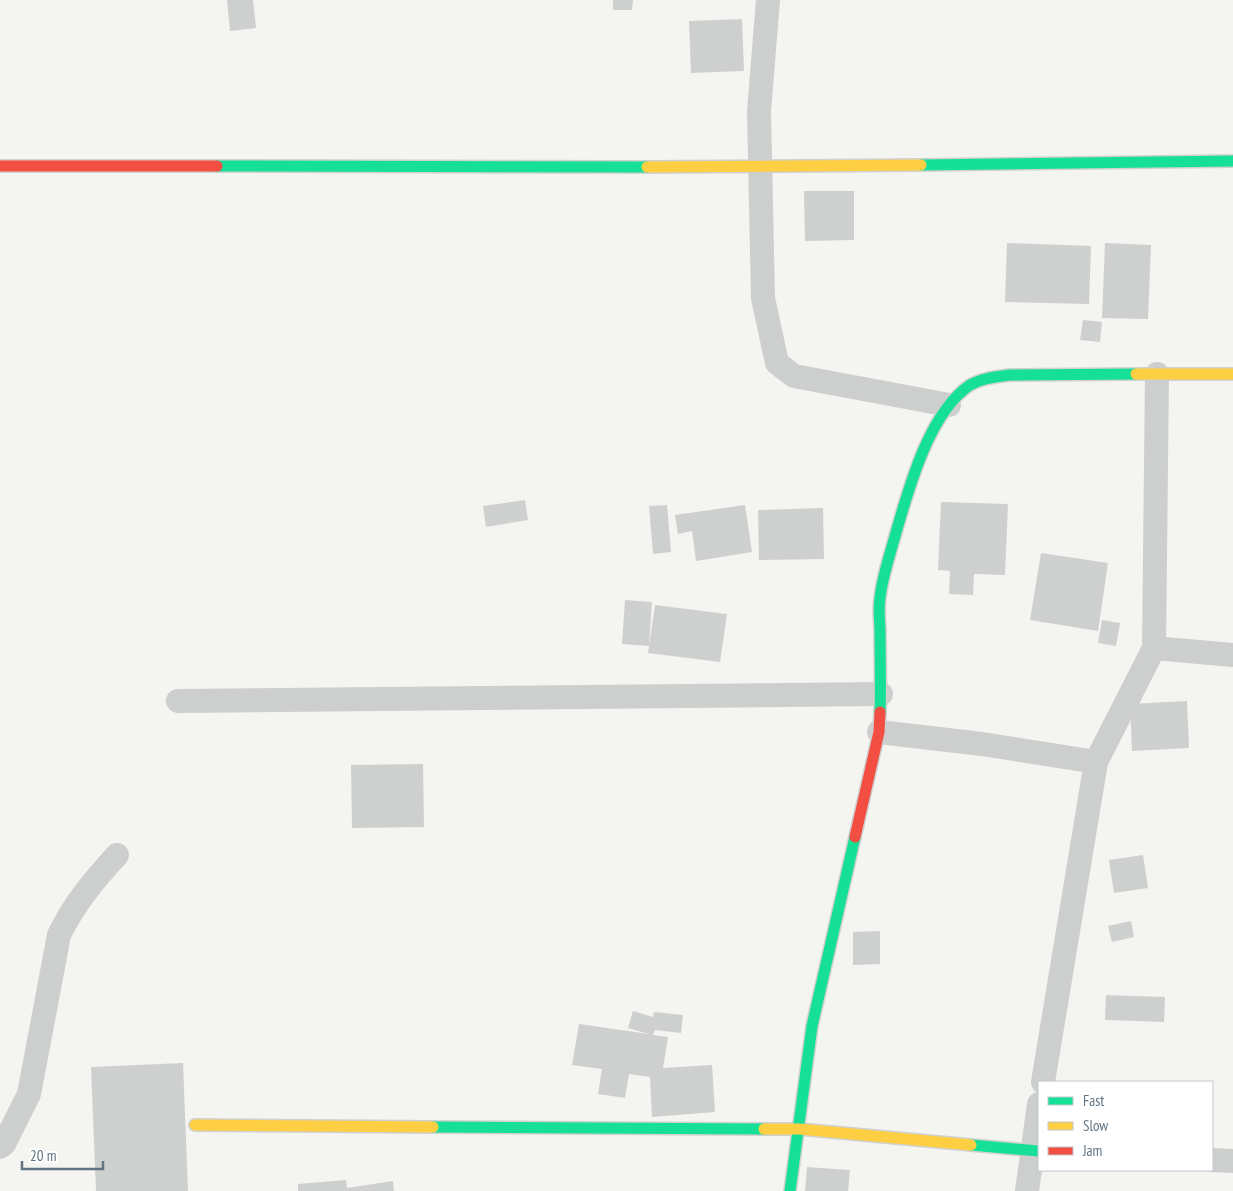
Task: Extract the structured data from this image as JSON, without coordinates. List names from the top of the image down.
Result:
{
  "legend": ["Fast", "Slow", "Jam"],
  "scale_bar": "20 m"
}
